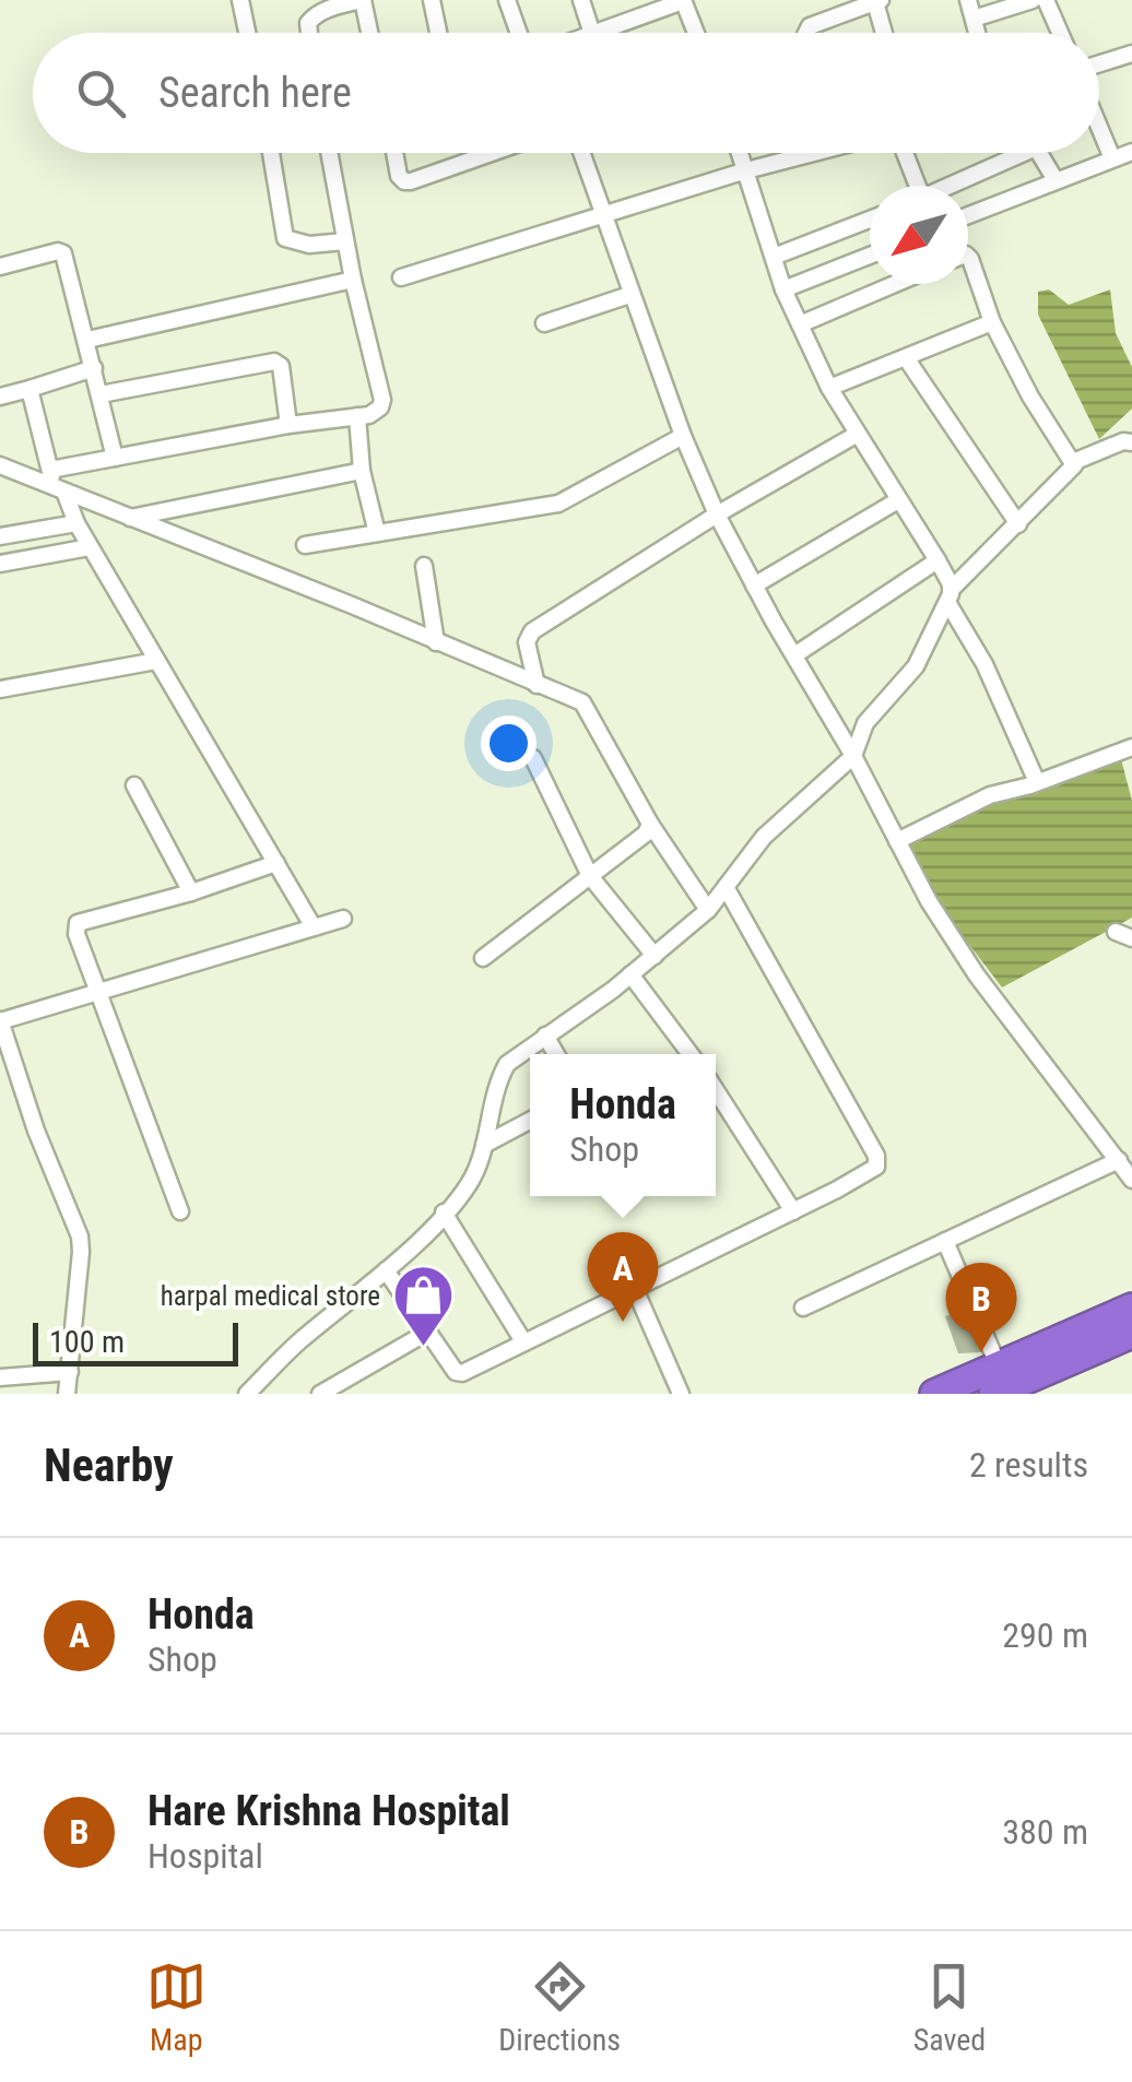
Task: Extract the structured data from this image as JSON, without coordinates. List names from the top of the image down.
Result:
{
  "places": {
    "shop": ["harpal medical store"]
  },
  "scale_bar": "100 m",
  "north": "bottom left",
  "page": {
    "search": "Search here",
    "popup": ["Honda", "Shop"],
    "pins": ["A", "B"],
    "scale": "100 m",
    "heading": ["Nearby", "2 results"],
    "list": [
      {
        "mark": "A",
        "name": "Honda",
        "note": "Shop",
        "value": "290 m"
      },
      {
        "mark": "B",
        "name": "Hare Krishna Hospital",
        "note": "Hospital",
        "value": "380 m"
      }
    ],
    "nav": ["Map", "Directions", "Saved"]
  }
}
